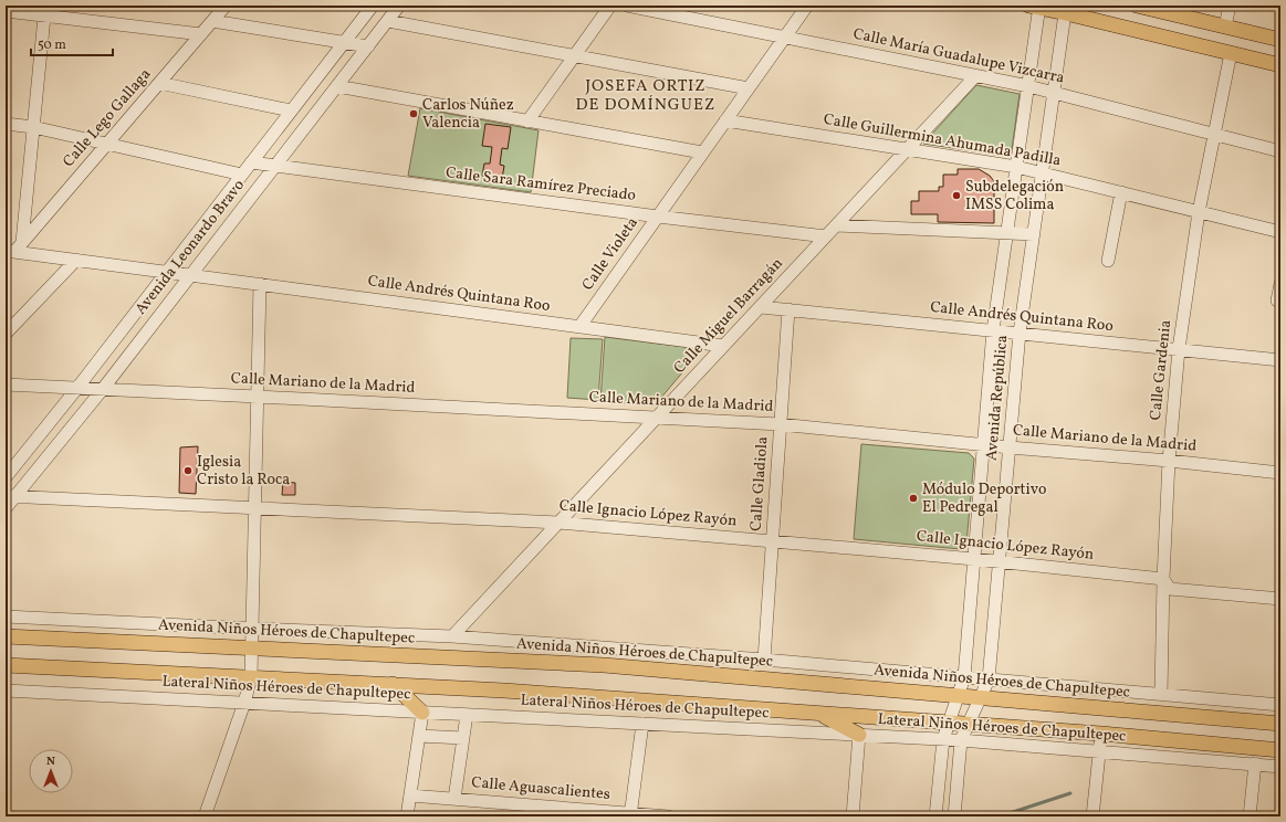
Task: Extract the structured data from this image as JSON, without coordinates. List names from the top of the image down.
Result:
{
  "streets": {
    "main road": ["Avenida Niños Héroes de Chapultepec"],
    "street": [
      "Calle María Guadalupe Vizcarra",
      "Calle Lego Gallaga",
      "Calle Guillermina Ahumada Padilla",
      "Calle Sara Ramírez Preciado",
      "Avenida Leonardo Bravo",
      "Calle Violeta",
      "Calle Andrés Quintana Roo",
      "Calle Miguel Barragán",
      "Calle Gardenia",
      "Calle Mariano de la Madrid",
      "Avenida República",
      "Calle Gladiola",
      "Calle Ignacio López Rayón",
      "Lateral Niños Héroes de Chapultepec",
      "Calle Aguascalientes"
    ]
  },
  "crossings": [
    ["Calle María Guadalupe Vizcarra", "Calle Violeta"],
    ["Calle María Guadalupe Vizcarra", "Calle Miguel Barragán"],
    ["Calle María Guadalupe Vizcarra", "Calle Gardenia"],
    ["Calle María Guadalupe Vizcarra", "Avenida República"],
    ["Calle Lego Gallaga", "Calle Andrés Quintana Roo"],
    ["Calle Guillermina Ahumada Padilla", "Calle Violeta"],
    ["Calle Guillermina Ahumada Padilla", "Calle Miguel Barragán"],
    ["Calle Guillermina Ahumada Padilla", "Calle Gardenia"],
    ["Calle Guillermina Ahumada Padilla", "Avenida República"],
    ["Calle Sara Ramírez Preciado", "Avenida Leonardo Bravo"],
    ["Calle Sara Ramírez Preciado", "Calle Violeta"],
    ["Calle Sara Ramírez Preciado", "Calle Miguel Barragán"],
    ["Avenida Leonardo Bravo", "Calle Andrés Quintana Roo"],
    ["Avenida Leonardo Bravo", "Calle Mariano de la Madrid"],
    ["Avenida Leonardo Bravo", "Calle Ignacio López Rayón"],
    ["Calle Violeta", "Calle Andrés Quintana Roo"],
    ["Calle Andrés Quintana Roo", "Calle Miguel Barragán"],
    ["Calle Andrés Quintana Roo", "Calle Gardenia"],
    ["Calle Andrés Quintana Roo", "Avenida República"],
    ["Calle Andrés Quintana Roo", "Calle Gladiola"],
    ["Calle Miguel Barragán", "Calle Mariano de la Madrid"],
    ["Calle Miguel Barragán", "Calle Ignacio López Rayón"],
    ["Calle Gardenia", "Calle Mariano de la Madrid"],
    ["Calle Gardenia", "Calle Ignacio López Rayón"],
    ["Calle Mariano de la Madrid", "Avenida República"],
    ["Calle Mariano de la Madrid", "Calle Gladiola"],
    ["Avenida República", "Calle Ignacio López Rayón"],
    ["Avenida República", "Avenida Niños Héroes de Chapultepec"],
    ["Avenida República", "Lateral Niños Héroes de Chapultepec"],
    ["Calle Gladiola", "Calle Ignacio López Rayón"]
  ],
  "districts": ["JOSEFA ORTIZ DE DOMÍNGUEZ"],
  "places": [
    "Carlos Núñez Valencia",
    "Subdelegación IMSS Colima",
    "Iglesia Cristo la Roca",
    "Módulo Deportivo El Pedregal"
  ],
  "scale_bar": "50 m",
  "north": "top"
}
